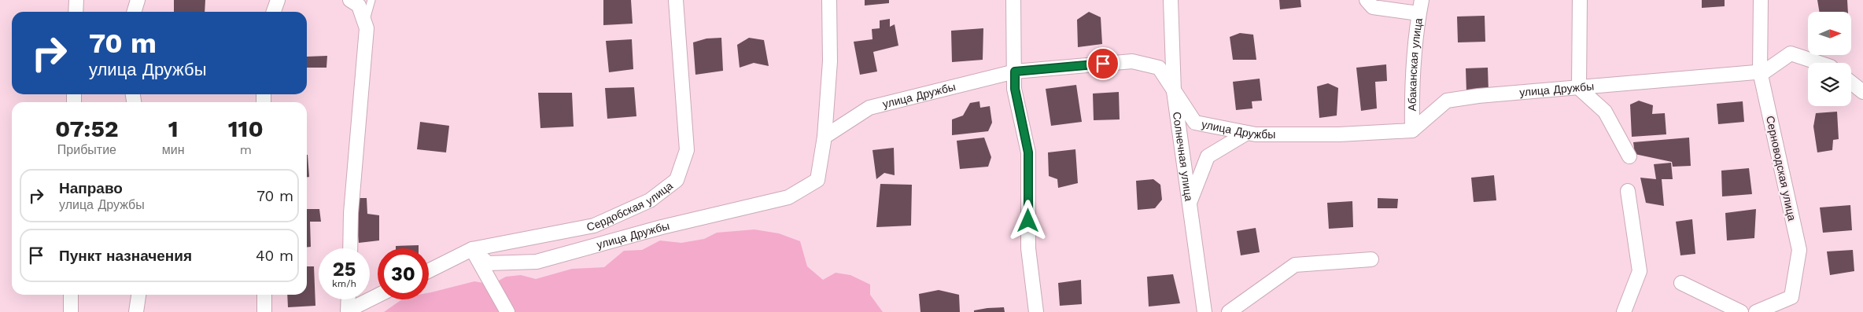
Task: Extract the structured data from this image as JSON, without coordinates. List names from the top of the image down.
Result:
{
  "streets": {
    "street": [
      "Абаканская улица",
      "улица Дружбы",
      "Солнечная улица",
      "Серноводская улица",
      "Сердобская улица"
    ]
  },
  "crossings": [
    ["Абаканская улица", "улица Дружбы"],
    ["улица Дружбы", "Солнечная улица"],
    ["улица Дружбы", "Серноводская улица"],
    ["улица Дружбы", "Сердобская улица"]
  ],
  "north": "right",
  "page": {
    "turn": ["70 m", "улица Дружбы"],
    "eta": [
      "07:52",
      "Прибытие",
      "1",
      "мин",
      "110",
      "m"
    ],
    "list": [
      {
        "name": "Направо",
        "note": "улица Дружбы",
        "value": "70 m"
      },
      {
        "name": "Пункт назначения",
        "value": "40 m"
      }
    ],
    "speed": "25 km/h",
    "limit": "30"
  }
}
